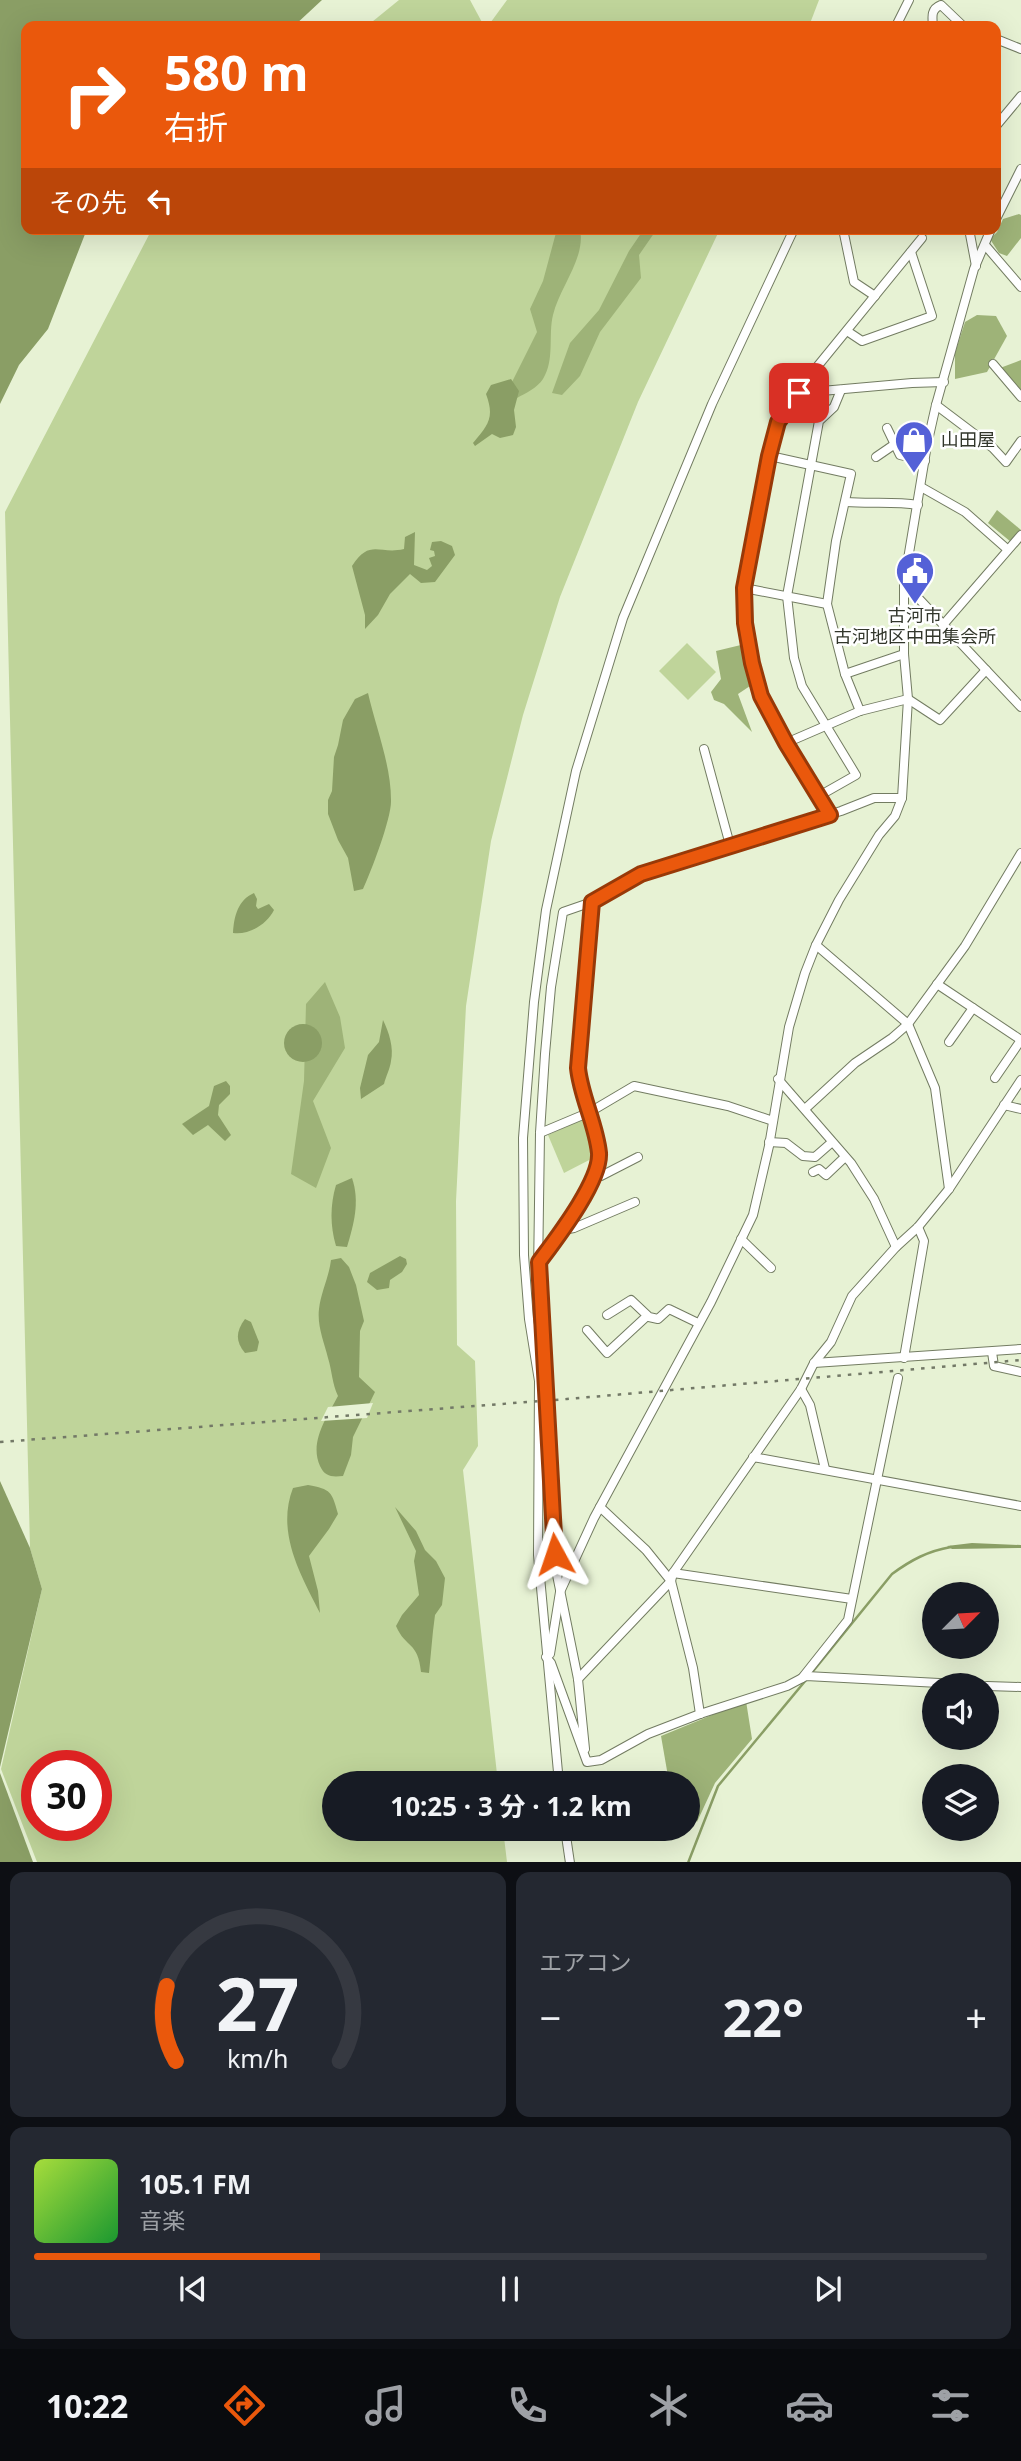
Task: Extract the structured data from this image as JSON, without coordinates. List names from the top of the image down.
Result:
{
  "places": {
    "shop": ["山田屋"],
    "public building": ["古河市 古河地区中田集会所"]
  },
  "north": "top right",
  "page": {
    "turn": ["580 m", "右折"],
    "then": "その先",
    "limit": "30",
    "trip": "10:25 · 3 分 · 1.2 km",
    "tile": "エアコン",
    "heat": ["−", "22°", "+"],
    "song": ["105.1 FM", "音楽"],
    "tabs": "10:22",
    "gauge": ["27", "km/h"]
  }
}
